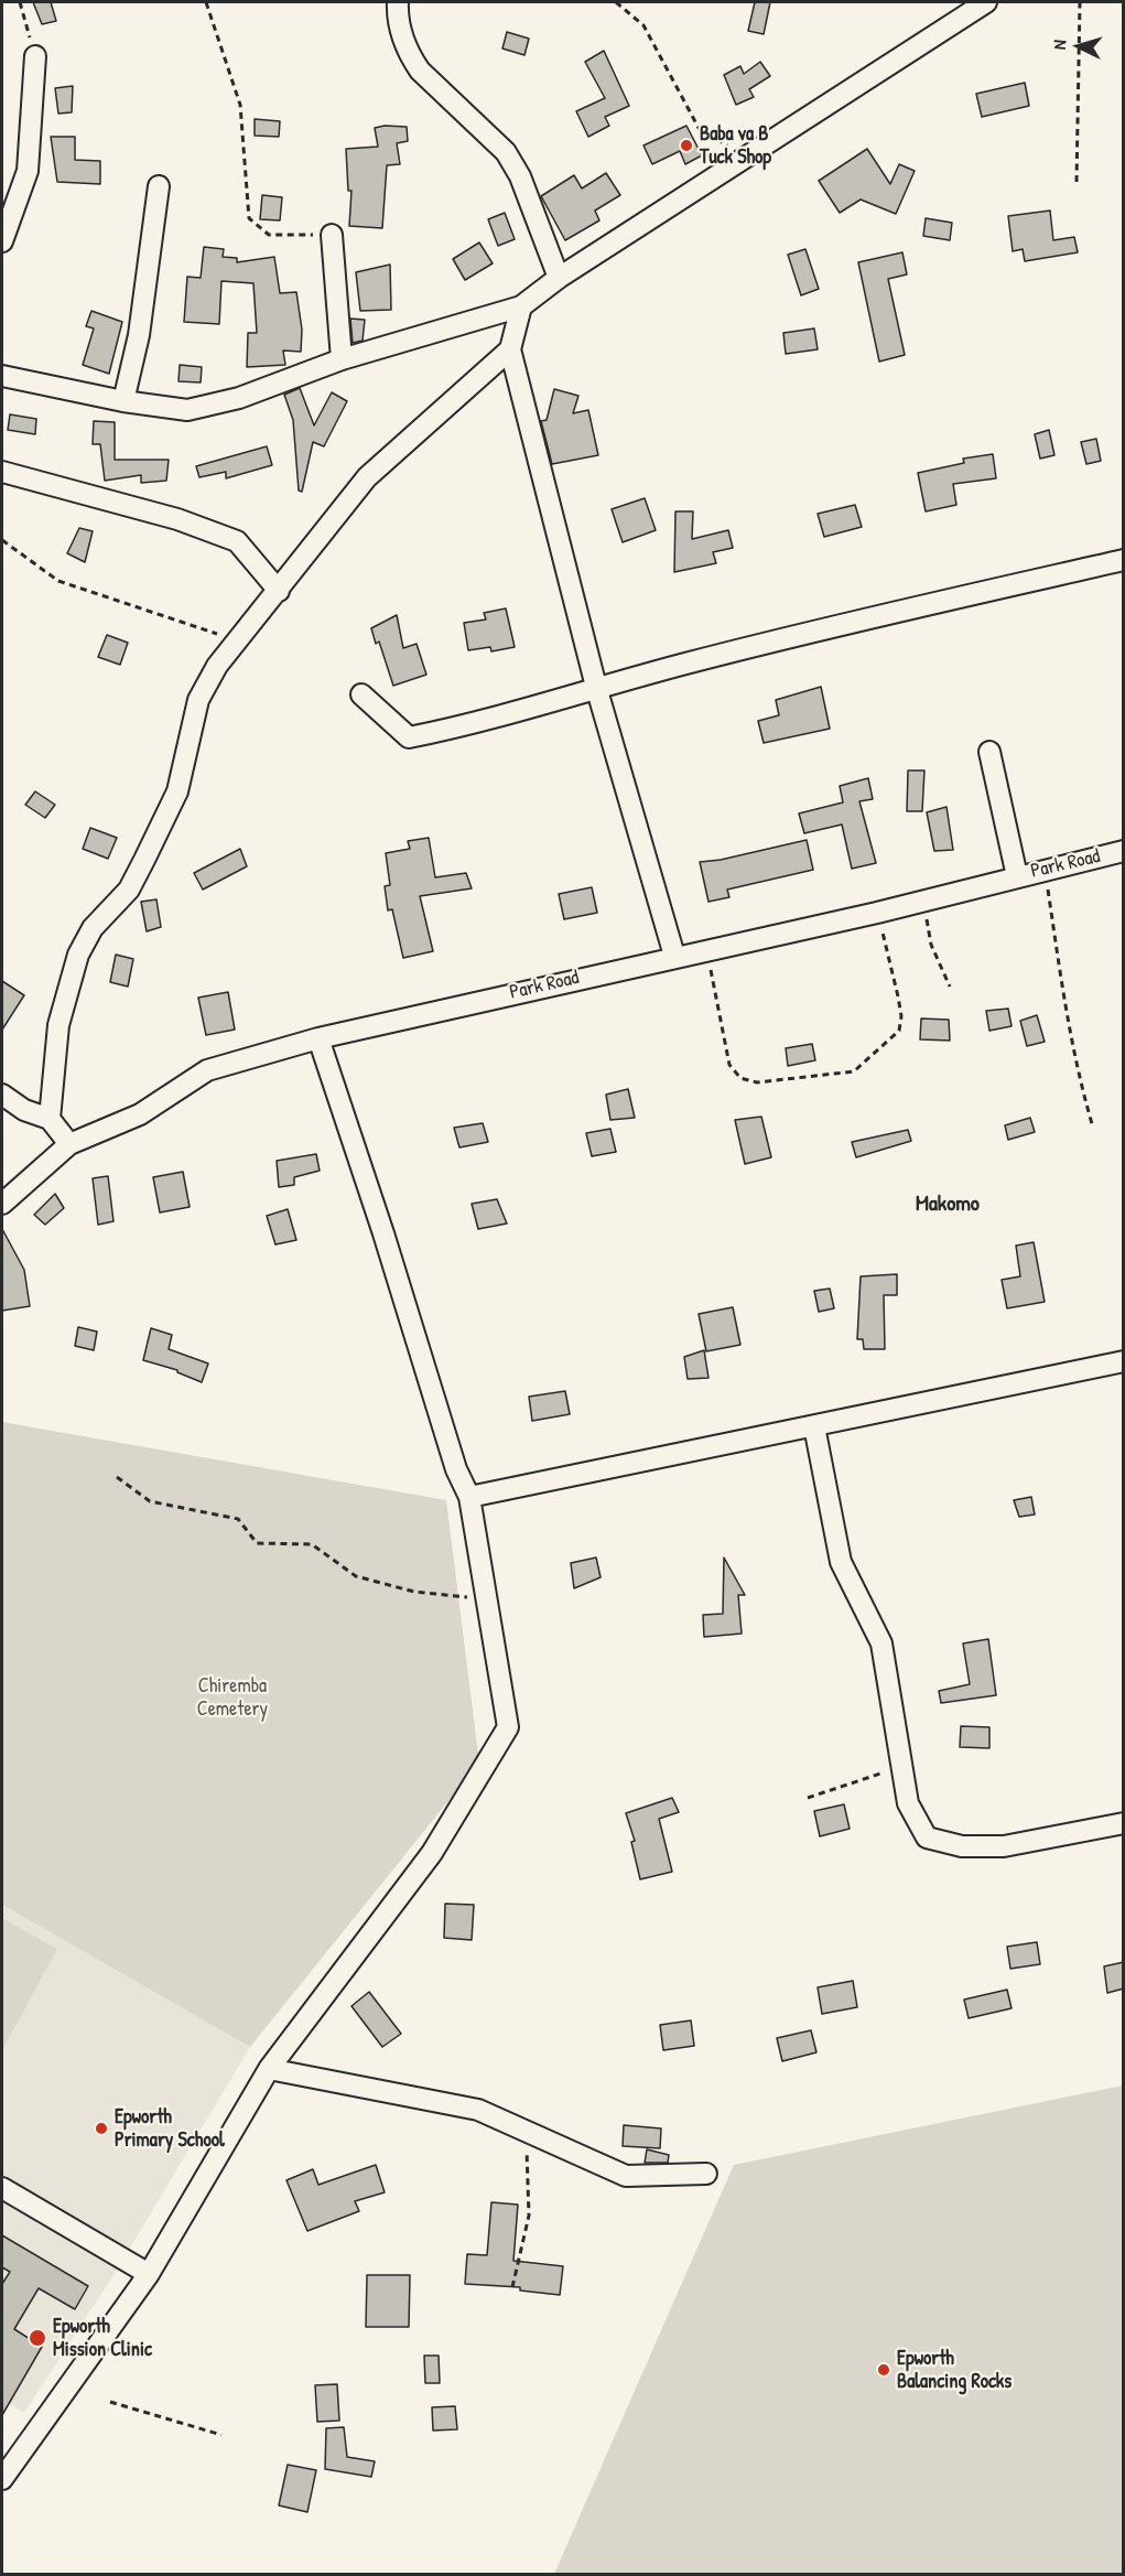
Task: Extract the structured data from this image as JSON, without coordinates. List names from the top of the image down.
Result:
{
  "streets": {
    "street": ["Park Road"]
  },
  "districts": ["Makomo"],
  "parks": ["Chiremba Cemetery"],
  "places": [
    "Baba va B Tuck Shop",
    "Epworth Primary School",
    "Epworth Mission Clinic",
    "Epworth Balancing Rocks"
  ],
  "north": "left"
}
